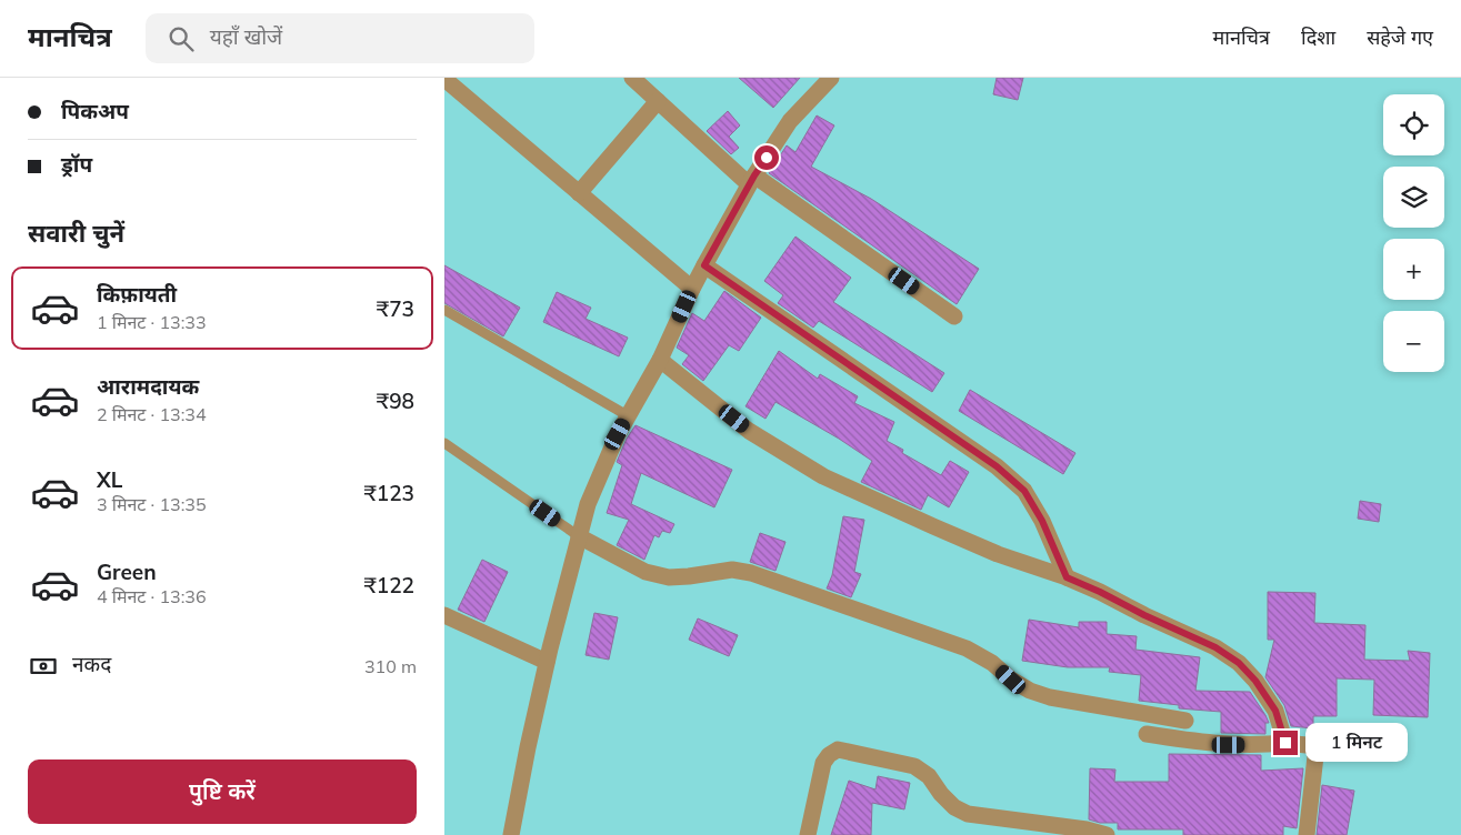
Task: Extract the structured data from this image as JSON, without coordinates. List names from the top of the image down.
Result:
{
  "page": {
    "header": "मानचित्र",
    "search": "यहाँ खोजें",
    "nav": ["मानचित्र", "दिशा", "सहेजे गए"],
    "banner": ["पिकअप", "ड्रॉप"],
    "map_buttons": ["+", "−"],
    "heading": "सवारी चुनें",
    "list": [
      {
        "name": "किफ़ायती",
        "note": "1 मिनट · 13:33",
        "value": "₹73"
      },
      {
        "name": "आरामदायक",
        "note": "2 मिनट · 13:34",
        "value": "₹98"
      },
      {
        "name": "XL",
        "note": "3 मिनट · 13:35",
        "value": "₹123"
      },
      {
        "name": "Green",
        "note": "4 मिनट · 13:36",
        "value": "₹122"
      }
    ],
    "pay": ["नकद", "310 m"],
    "bubble": "1 मिनट",
    "buttons": "पुष्टि करें"
  }
}
